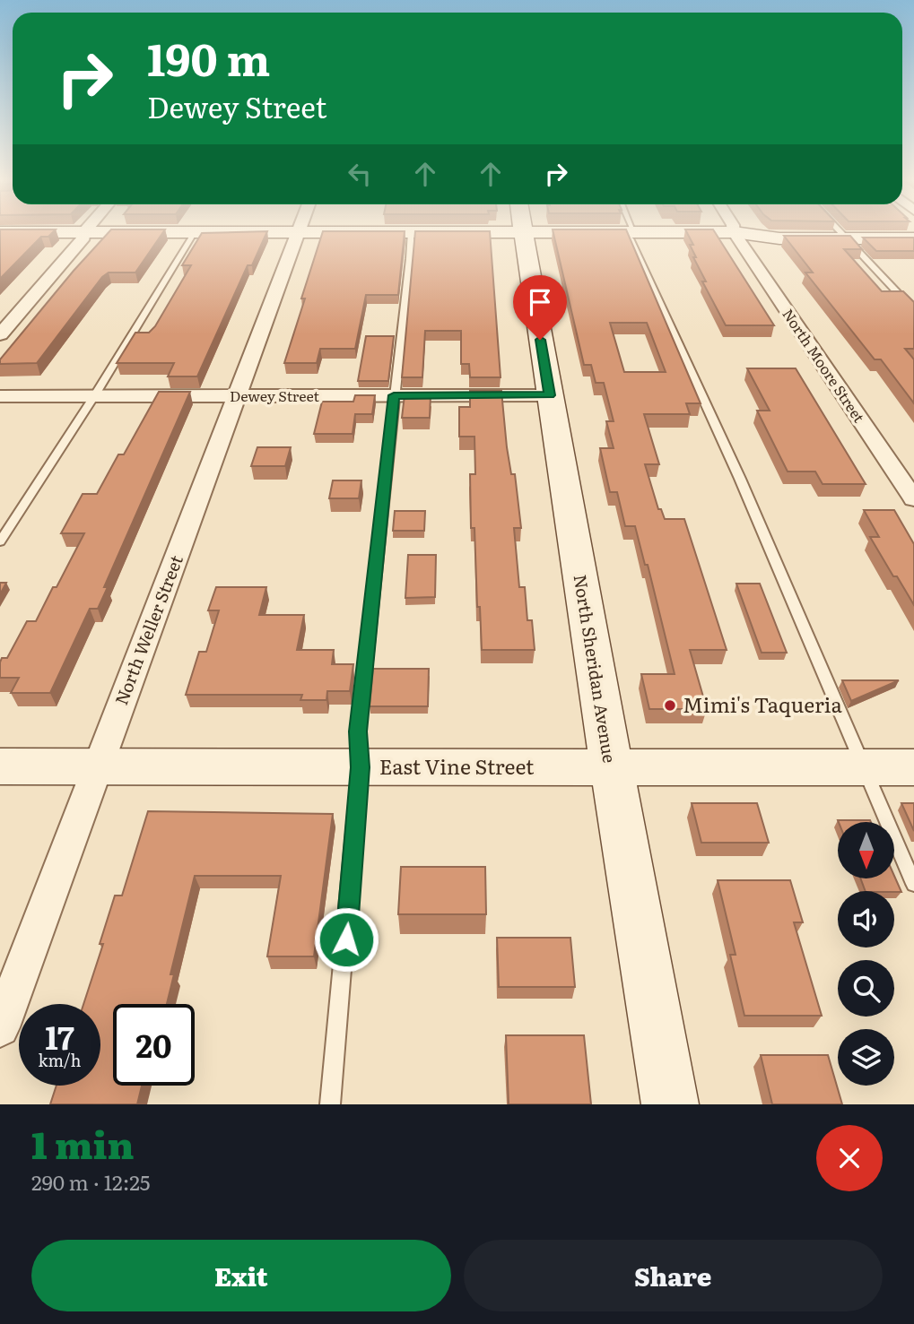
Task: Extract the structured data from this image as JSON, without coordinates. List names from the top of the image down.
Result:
{
  "streets": {
    "street": [
      "North Moore Street",
      "Dewey Street",
      "North Weller Street",
      "North Sheridan Avenue",
      "East Vine Street"
    ]
  },
  "crossings": [
    ["Dewey Street", "North Weller Street"],
    ["Dewey Street", "North Sheridan Avenue"],
    ["North Weller Street", "East Vine Street"],
    ["North Sheridan Avenue", "East Vine Street"]
  ],
  "places": ["Mimi's Taqueria"],
  "north": "bottom",
  "page": {
    "turn": ["190 m", "Dewey Street"],
    "speed": "17 km/h",
    "limit": "20",
    "heading": ["1 min", "290 m · 12:25"],
    "buttons": ["Exit", "Share"]
  }
}
